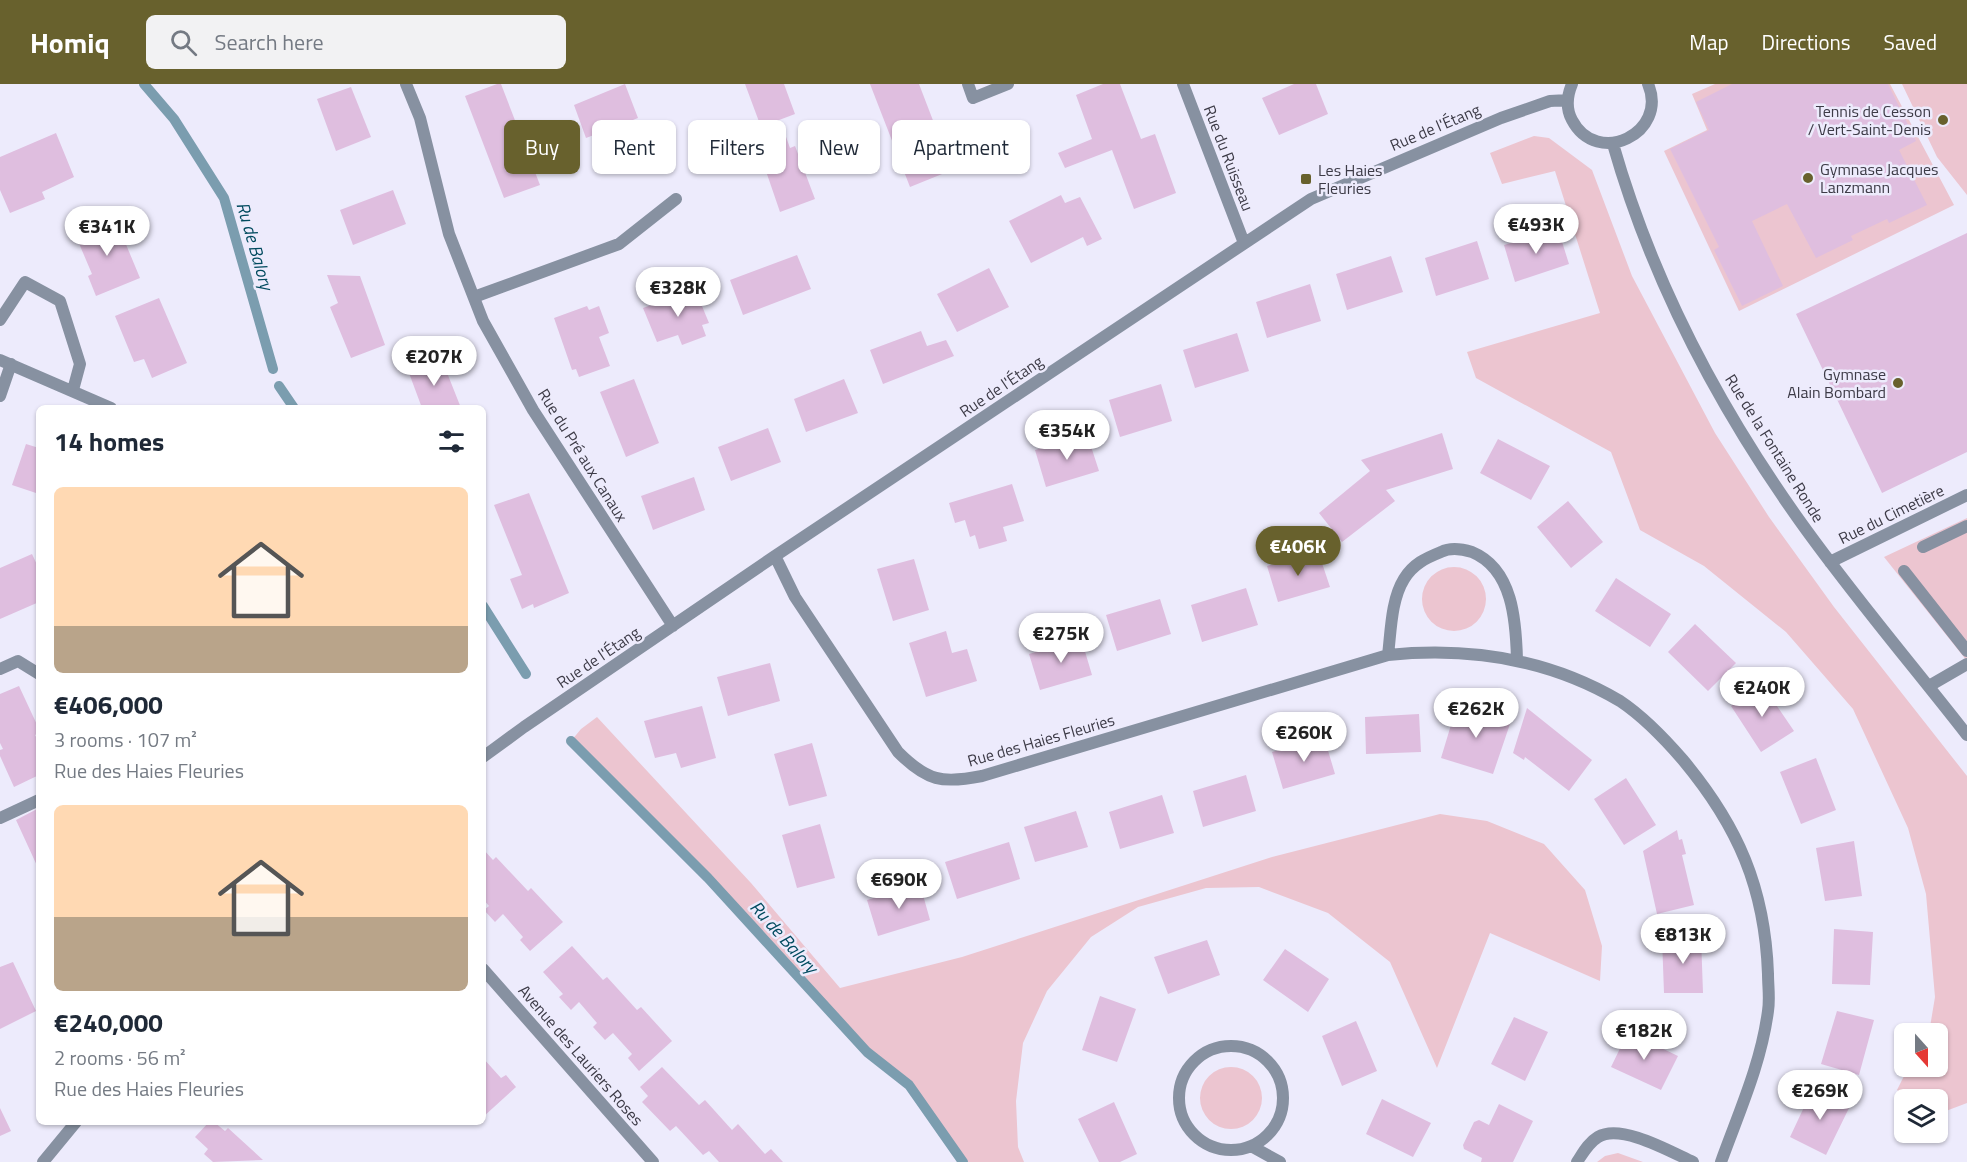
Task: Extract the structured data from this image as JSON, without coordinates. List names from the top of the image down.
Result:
{
  "streets": {
    "street": [
      "Rue de l'Étang",
      "Rue du Ruisseau",
      "Rue de la Fontaine Ronde",
      "Rue du Pré aux Canaux",
      "Rue du Cimetière",
      "Rue des Haies Fleuries",
      "Avenue des Lauriers Roses"
    ]
  },
  "crossings": [
    ["Rue de l'Étang", "Rue du Ruisseau"],
    ["Rue de l'Étang", "Rue du Pré aux Canaux"],
    ["Rue de l'Étang", "Rue des Haies Fleuries"],
    ["Rue de la Fontaine Ronde", "Rue du Cimetière"]
  ],
  "water": ["Ru de Balory"],
  "places": {
    "other": ["Tennis de Cesson / Vert-Saint-Denis", "Gymnase Jacques Lanzmann", "Gymnase Alain Bombard"],
    "transit": ["Les Haies Fleuries"]
  },
  "north": "bottom",
  "page": {
    "header": "Homiq",
    "search": "Search here",
    "nav": ["Map", "Directions", "Saved"],
    "chip": [
      "Buy",
      "Rent",
      "Filters",
      "New",
      "Apartment"
    ],
    "price": [
      "€493K",
      "€341K",
      "€328K",
      "€207K",
      "€354K",
      "€406K",
      "€275K",
      "€240K",
      "€262K",
      "€260K",
      "€690K",
      "€813K",
      "€182K",
      "€269K"
    ],
    "heading": "14 homes",
    "list": [
      {
        "name": "€406,000",
        "note": "3 rooms · 107 m² · Rue des Haies Fleuries"
      },
      {
        "name": "€240,000",
        "note": "2 rooms · 56 m² · Rue des Haies Fleuries"
      }
    ]
  }
}
